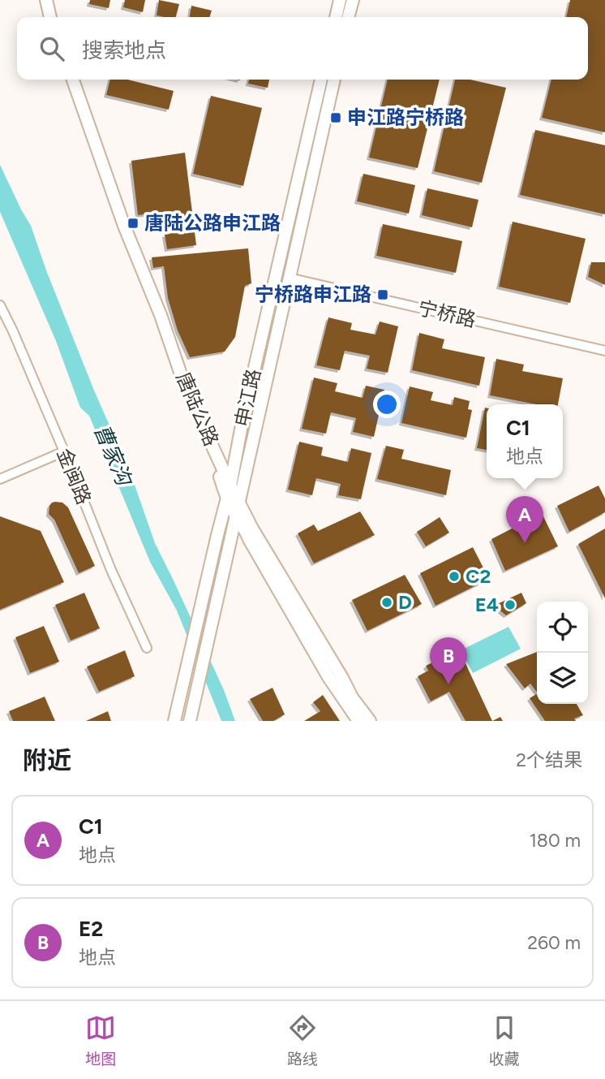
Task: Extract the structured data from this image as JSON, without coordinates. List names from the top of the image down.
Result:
{
  "streets": {
    "main road": ["申江路", "唐陆公路"],
    "street": ["宁桥路", "金闽路"]
  },
  "crossings": [
    ["宁桥路", "申江路"],
    ["申江路", "唐陆公路"]
  ],
  "water": ["曹家沟"],
  "places": {
    "transit": ["申江路宁桥路", "唐陆公路申江路", "宁桥路申江路"],
    "other": ["C2", "D", "E4"]
  },
  "page": {
    "search": "搜索地点",
    "popup": ["C1", "地点"],
    "pins": ["A", "B"],
    "heading": ["附近", "2个结果"],
    "list": [
      {
        "mark": "A",
        "name": "C1",
        "note": "地点",
        "value": "180 m"
      },
      {
        "mark": "B",
        "name": "E2",
        "note": "地点",
        "value": "260 m"
      }
    ],
    "nav": ["地图", "路线", "收藏"]
  }
}
